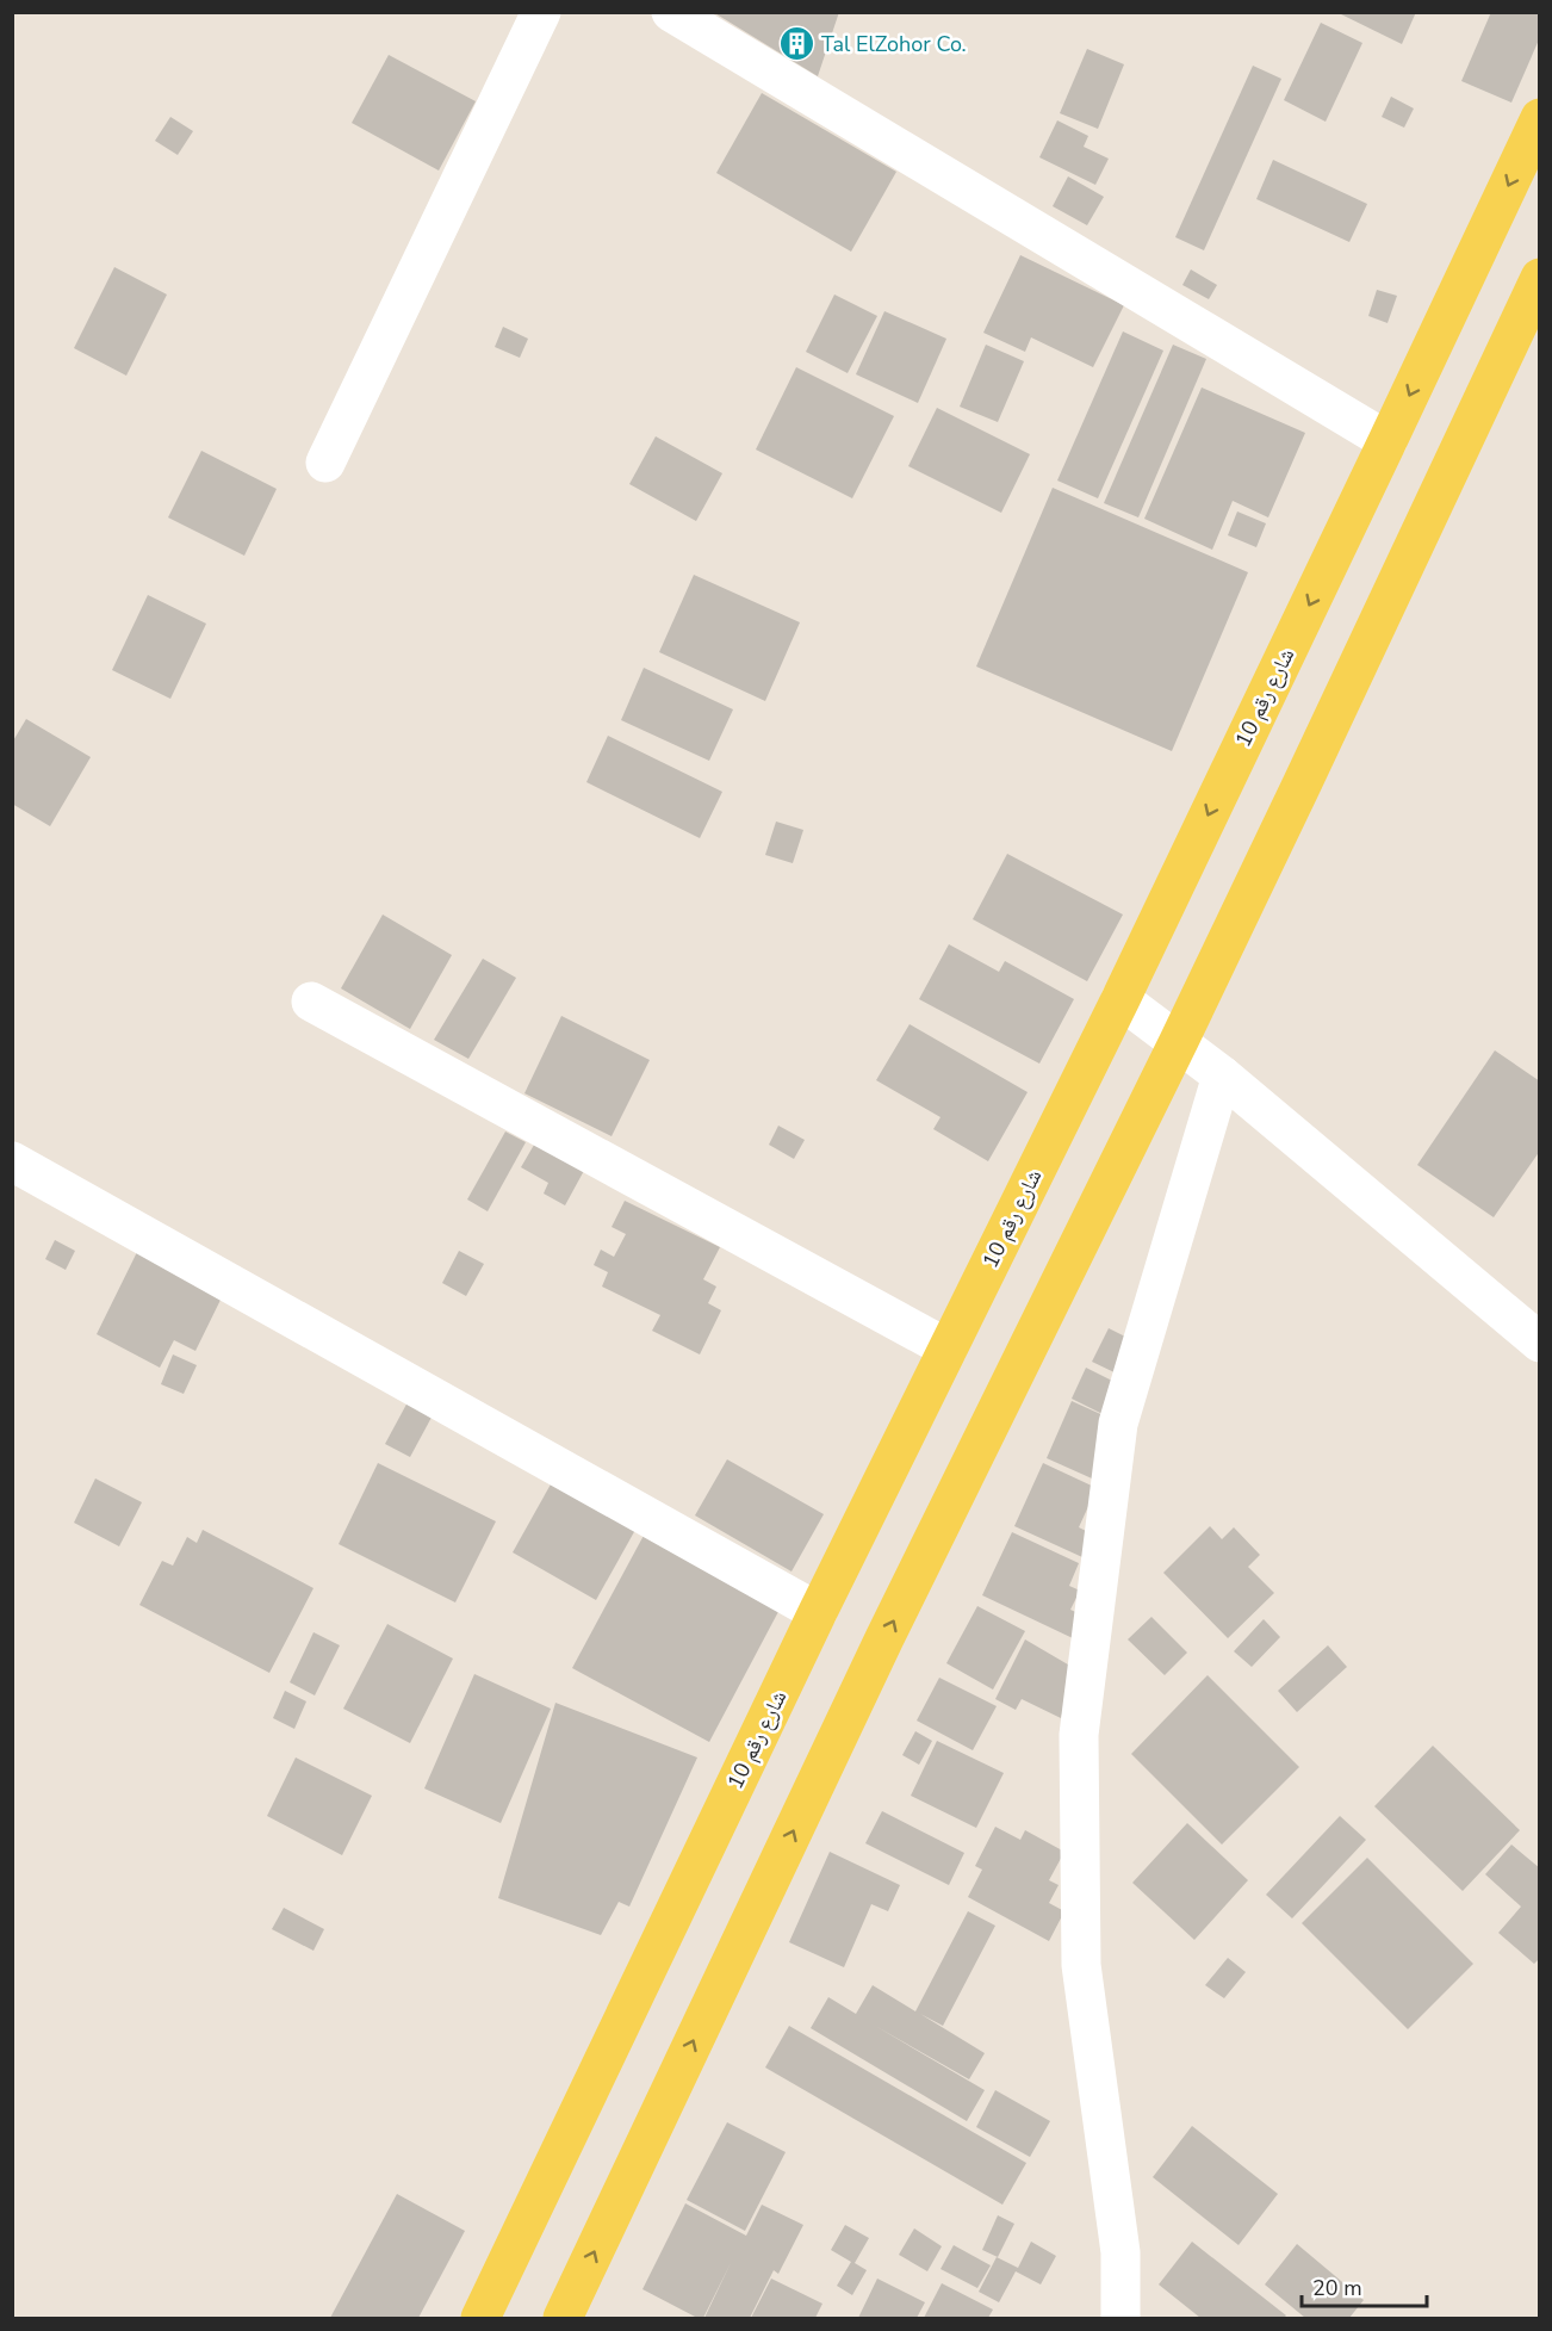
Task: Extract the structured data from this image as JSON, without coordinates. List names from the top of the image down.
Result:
{
  "streets": {
    "main road": ["شارع رقم 10"]
  },
  "places": {
    "building": ["Tal ElZohor Co."]
  },
  "scale_bar": "20 m"
}
